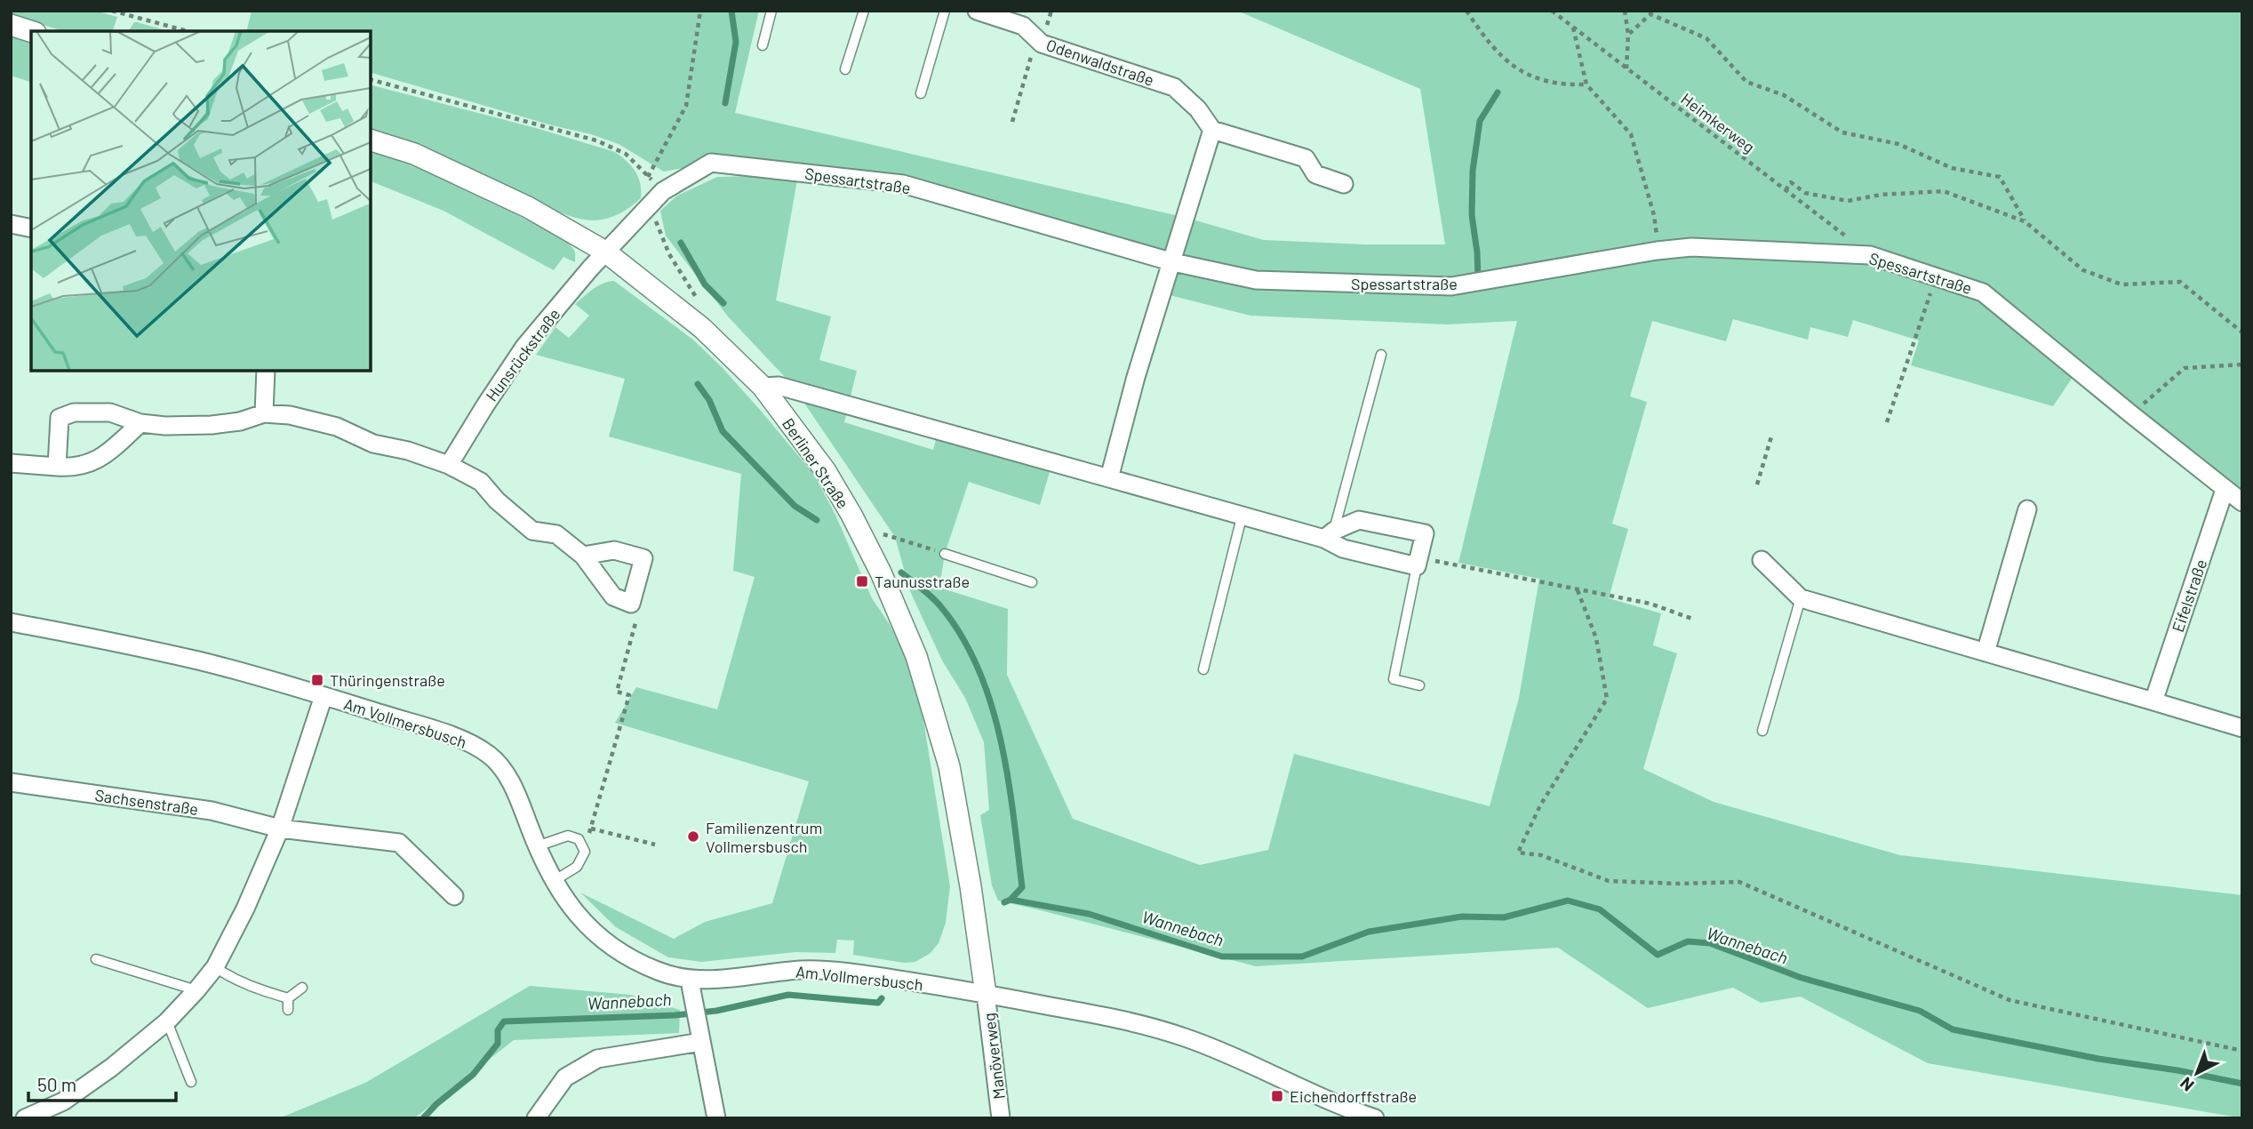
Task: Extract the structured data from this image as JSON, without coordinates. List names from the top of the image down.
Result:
{
  "streets": {
    "street": [
      "Odenwaldstraße",
      "Spessartstraße",
      "Hunsrückstraße",
      "Berliner Straße",
      "Eifelstraße",
      "Am Vollmersbusch",
      "Sachsenstraße",
      "Manöverweg"
    ],
    "path": ["Heimkerweg"]
  },
  "crossings": [
    ["Heimkerweg", "Spessartstraße"],
    ["Spessartstraße", "Hunsrückstraße"],
    ["Spessartstraße", "Berliner Straße"],
    ["Spessartstraße", "Eifelstraße"],
    ["Hunsrückstraße", "Berliner Straße"],
    ["Berliner Straße", "Am Vollmersbusch"],
    ["Berliner Straße", "Manöverweg"],
    ["Am Vollmersbusch", "Manöverweg"]
  ],
  "water": ["Wannebach"],
  "places": {
    "transit": ["Taunusstraße", "Thüringenstraße", "Eichendorffstraße"],
    "other": ["Familienzentrum Vollmersbusch"]
  },
  "scale_bar": "50 m",
  "north": "bottom left"
}
